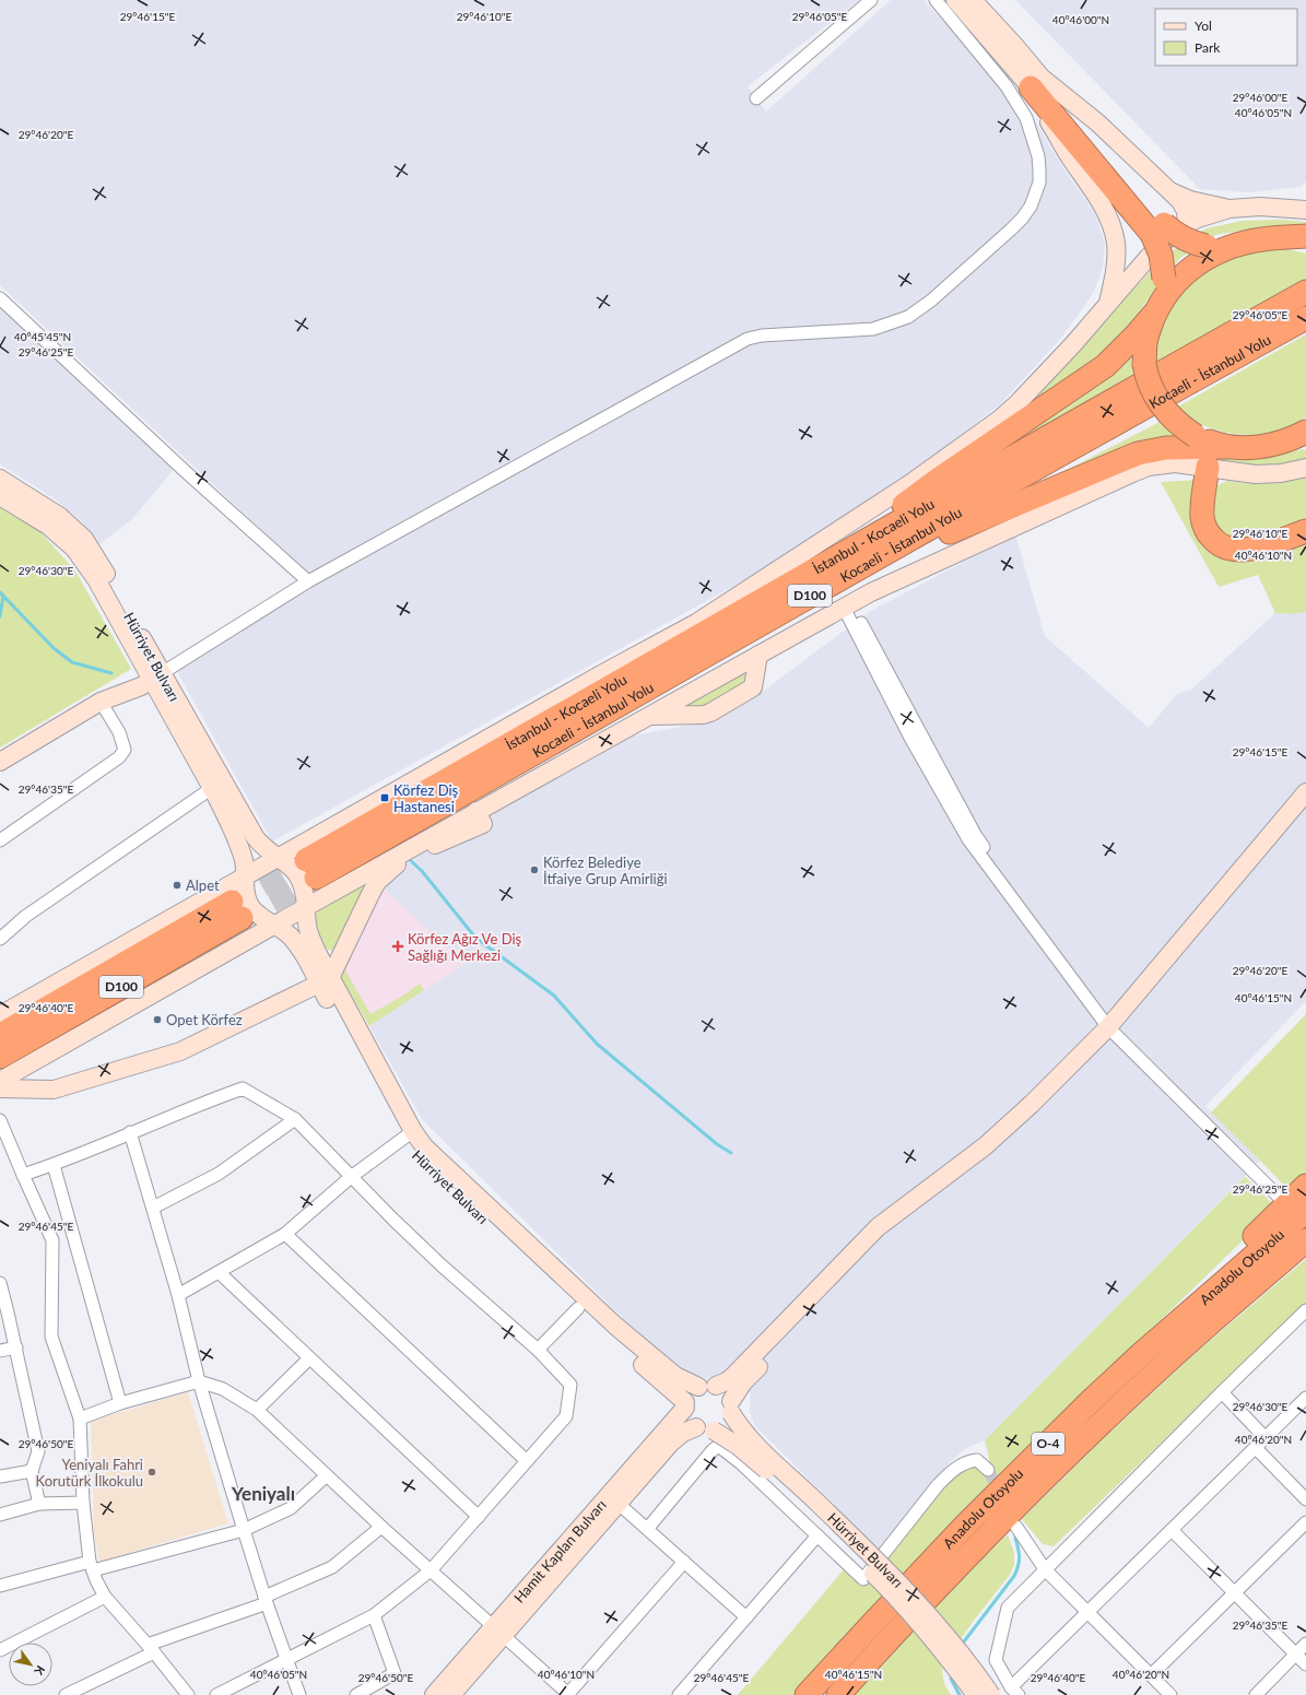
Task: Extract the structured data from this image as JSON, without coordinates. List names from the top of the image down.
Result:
{
  "streets": {
    "highway": [
      "Kocaeli - İstanbul Yolu",
      "İstanbul - Kocaeli Yolu",
      "D100",
      "Anadolu Otoyolu",
      "O-4"
    ],
    "main road": ["Hürriyet Bulvarı", "Hamit Kaplan Bulvarı"]
  },
  "crossings": [
    ["Kocaeli - İstanbul Yolu", "İstanbul - Kocaeli Yolu"],
    ["Hürriyet Bulvarı", "Hamit Kaplan Bulvarı"]
  ],
  "districts": ["Yeniyalı"],
  "places": {
    "transit": ["Körfez Diş Hastanesi"],
    "other": [
      "Körfez Belediye İtfaiye Grup Amirliği",
      "Alpet",
      "Opet Körfez",
      "Yeniyalı Fahri Korutürk İlkokulu"
    ],
    "health": ["Körfez Ağız Ve Diş Sağlığı Merkezi"]
  },
  "legend": ["Yol", "Park"],
  "north": "bottom right",
  "coordinates": [
    "29°46'15\"E",
    "29°46'10\"E",
    "29°46'05\"E",
    "40°46'00\"N",
    "29°46'00\"E",
    "40°46'05\"N",
    "29°46'20\"E",
    "40°45'45\"N",
    "29°46'25\"E",
    "40°46'10\"N",
    "29°46'30\"E",
    "29°46'35\"E",
    "40°46'15\"N",
    "29°46'40\"E",
    "29°46'45\"E",
    "40°46'20\"N",
    "29°46'50\"E"
  ]
}
